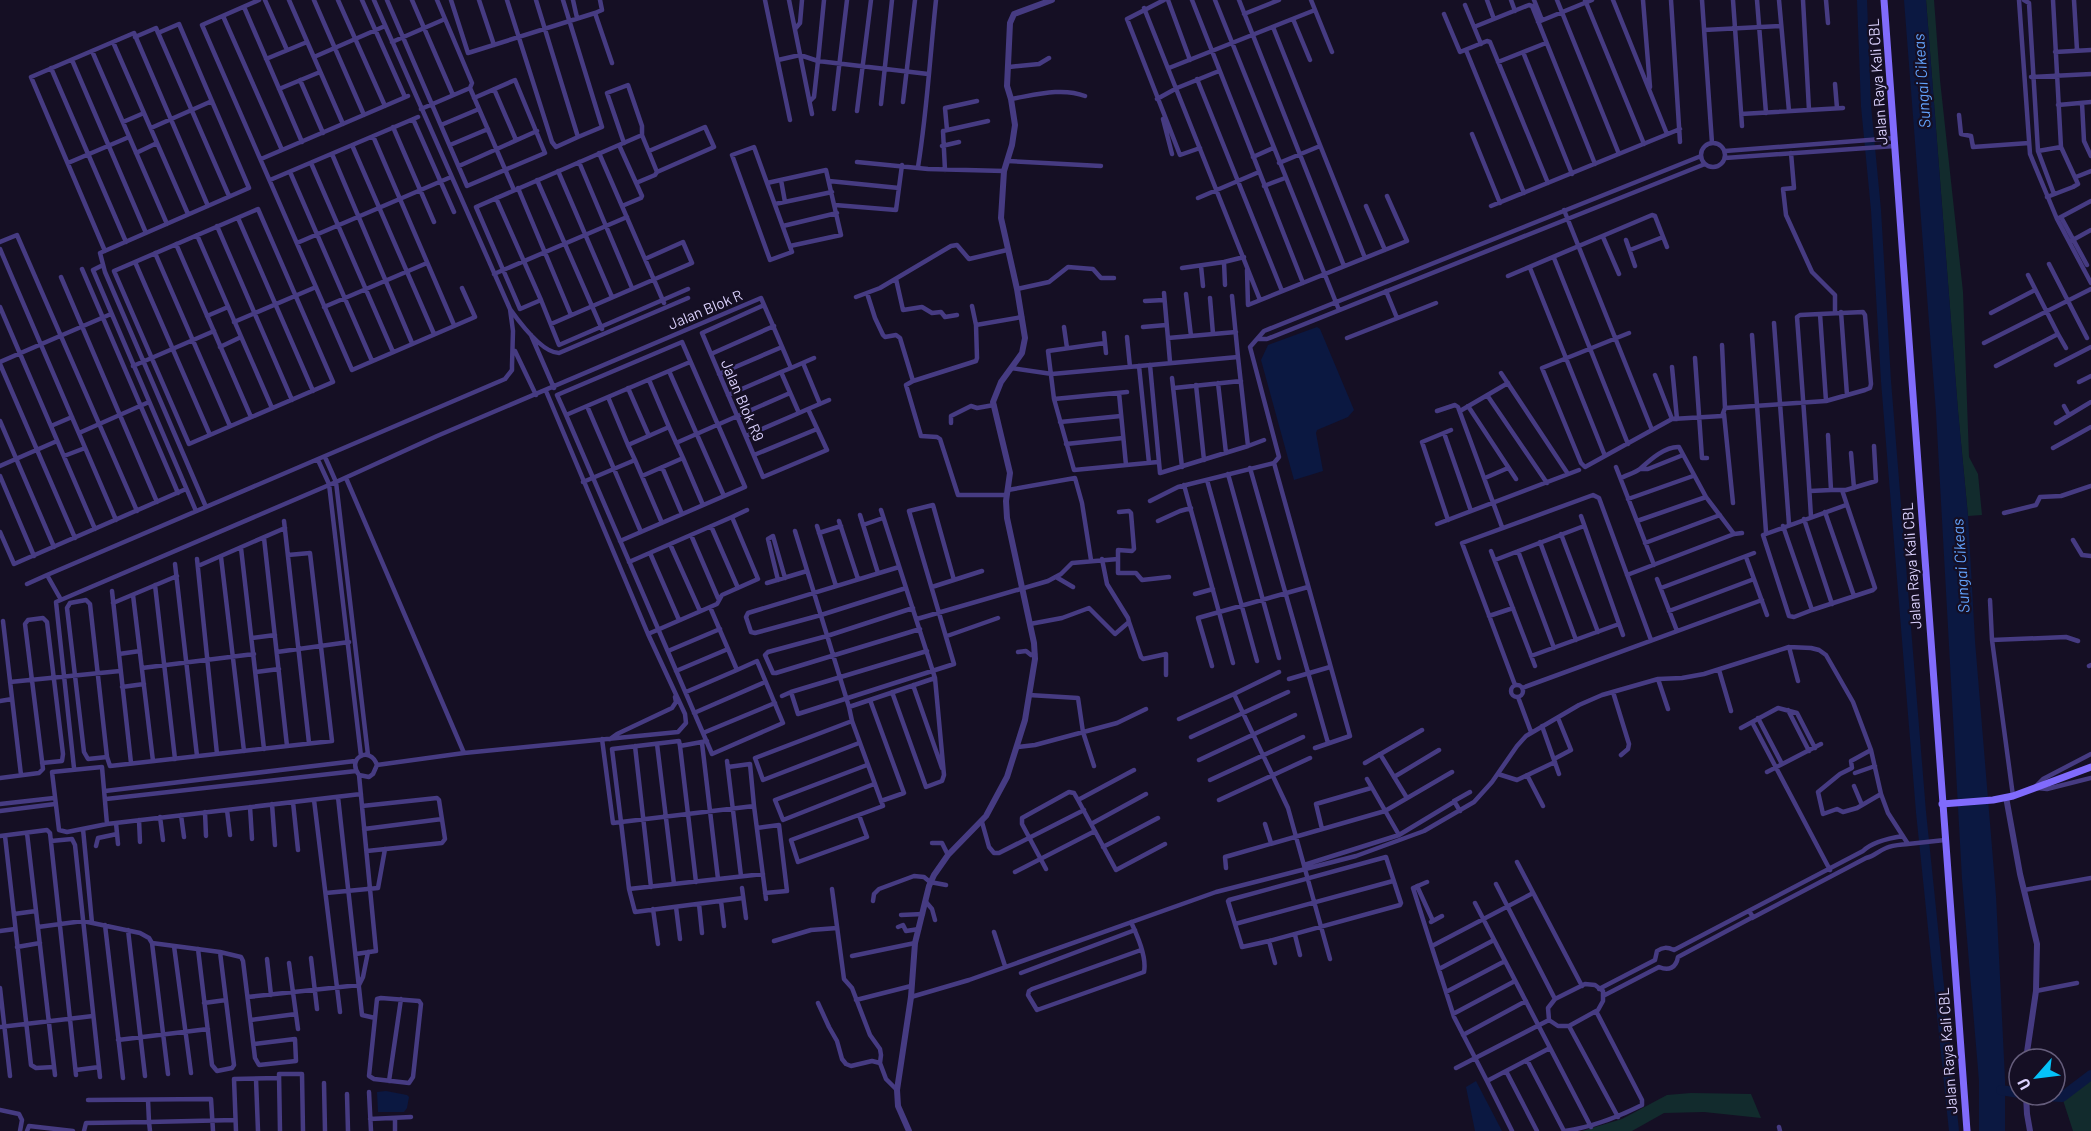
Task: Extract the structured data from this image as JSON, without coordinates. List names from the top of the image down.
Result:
{
  "streets": {
    "main road": ["Jalan Raya Kali CBL"],
    "street": ["Jalan Blok R", "Jalan Blok R9"]
  },
  "crossings": [
    ["Jalan Blok R", "Jalan Blok R9"]
  ],
  "water": ["Sungai Cikeas"],
  "north": "bottom left"
}
